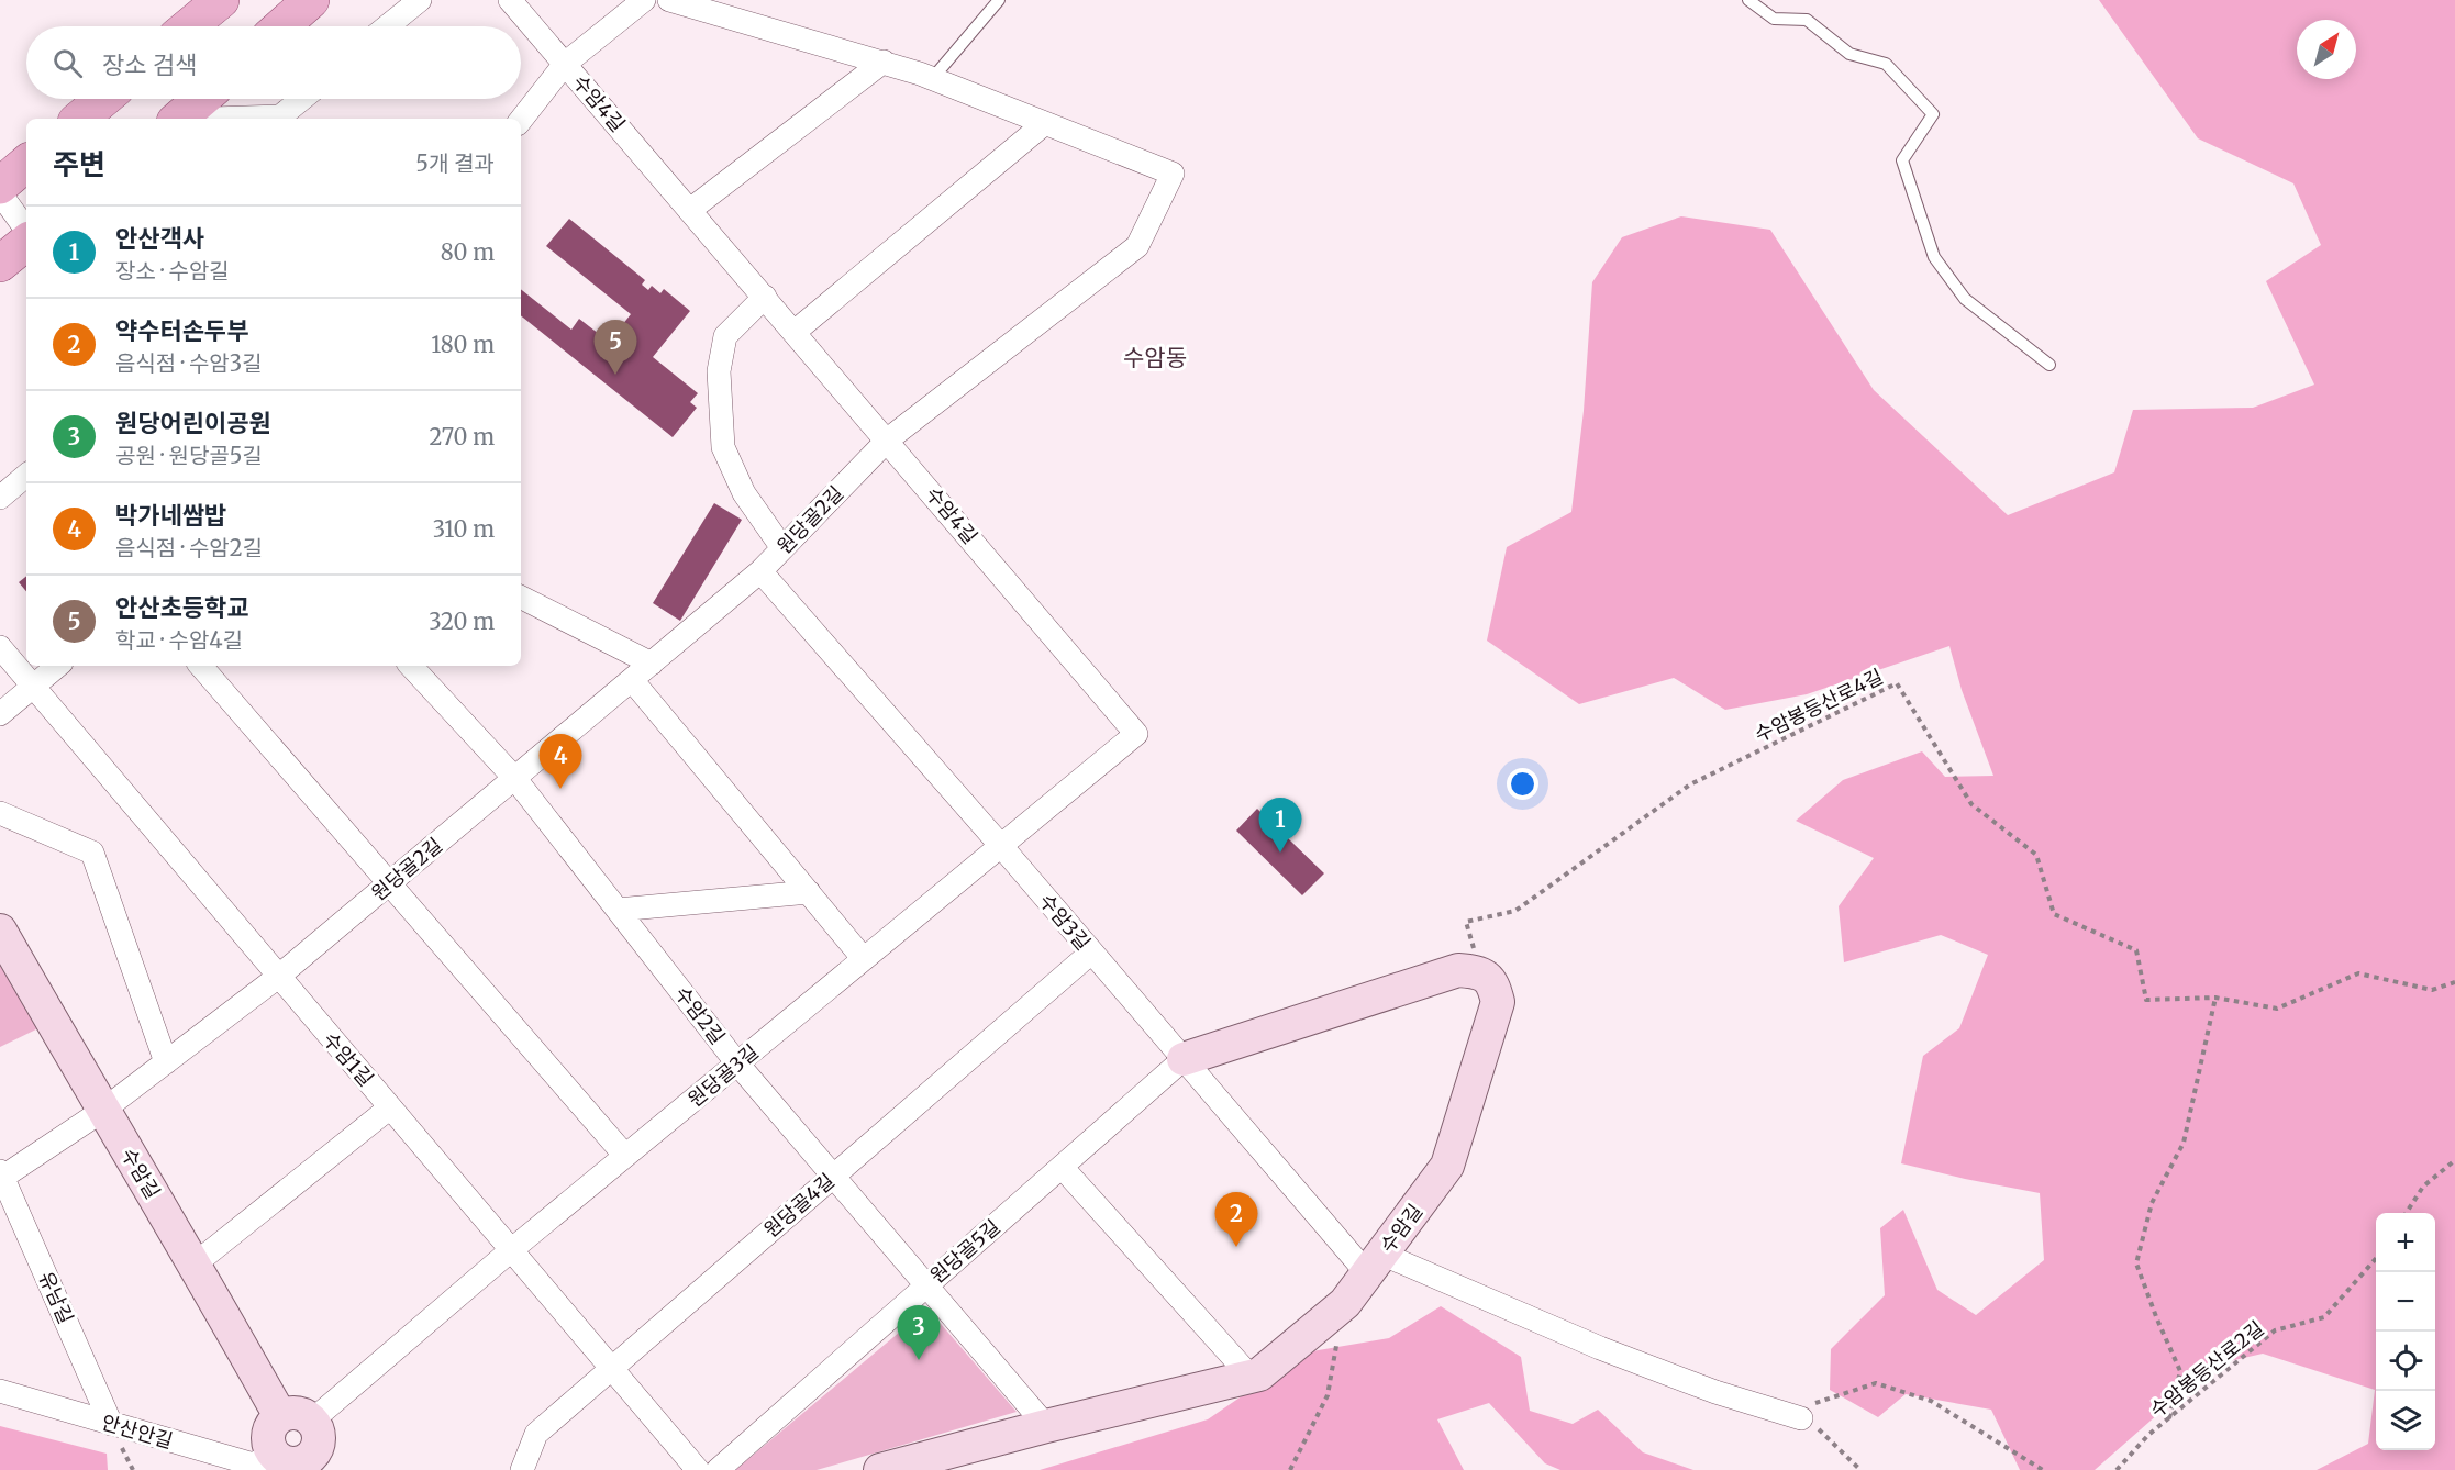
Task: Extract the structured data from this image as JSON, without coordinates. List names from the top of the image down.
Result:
{
  "streets": {
    "street": [
      "수암4길",
      "원당골2길",
      "수암3길",
      "수암2길",
      "수암1길",
      "원당골3길",
      "수암길",
      "원당골4길",
      "원당골5길",
      "유남길",
      "안산안길"
    ],
    "path": ["수암봉등산로4길", "수암봉등산로2길"]
  },
  "crossings": [
    ["수암4길", "원당골2길"],
    ["수암4길", "원당골3길"],
    ["원당골2길", "수암3길"],
    ["원당골2길", "수암2길"],
    ["원당골2길", "수암1길"],
    ["원당골2길", "수암길"],
    ["원당골2길", "유남길"],
    ["수암봉등산로4길", "수암길"],
    ["수암3길", "원당골3길"],
    ["수암3길", "수암길"],
    ["수암3길", "원당골4길"],
    ["수암3길", "원당골5길"],
    ["수암2길", "원당골3길"],
    ["수암2길", "수암길"],
    ["수암2길", "원당골4길"],
    ["수암2길", "원당골5길"],
    ["수암1길", "원당골3길"],
    ["수암1길", "원당골4길"],
    ["원당골3길", "수암길"],
    ["원당골3길", "안산안길"],
    ["수암길", "안산안길"],
    ["유남길", "안산안길"]
  ],
  "districts": ["수암동"],
  "north": "top right",
  "page": {
    "search": "장소 검색",
    "heading": ["주변", "5개 결과"],
    "list": [
      {
        "mark": "1",
        "name": "안산객사",
        "note": "장소 · 수암길",
        "value": "80 m"
      },
      {
        "mark": "2",
        "name": "약수터손두부",
        "note": "음식점 · 수암3길",
        "value": "180 m"
      },
      {
        "mark": "3",
        "name": "원당어린이공원",
        "note": "공원 · 원당골5길",
        "value": "270 m"
      },
      {
        "mark": "4",
        "name": "박가네쌈밥",
        "note": "음식점 · 수암2길",
        "value": "310 m"
      },
      {
        "mark": "5",
        "name": "안산초등학교",
        "note": "학교 · 수암4길",
        "value": "320 m"
      }
    ],
    "pins": [
      "5",
      "4",
      "1",
      "2",
      "3"
    ],
    "map_buttons": ["+", "−"]
  }
}
